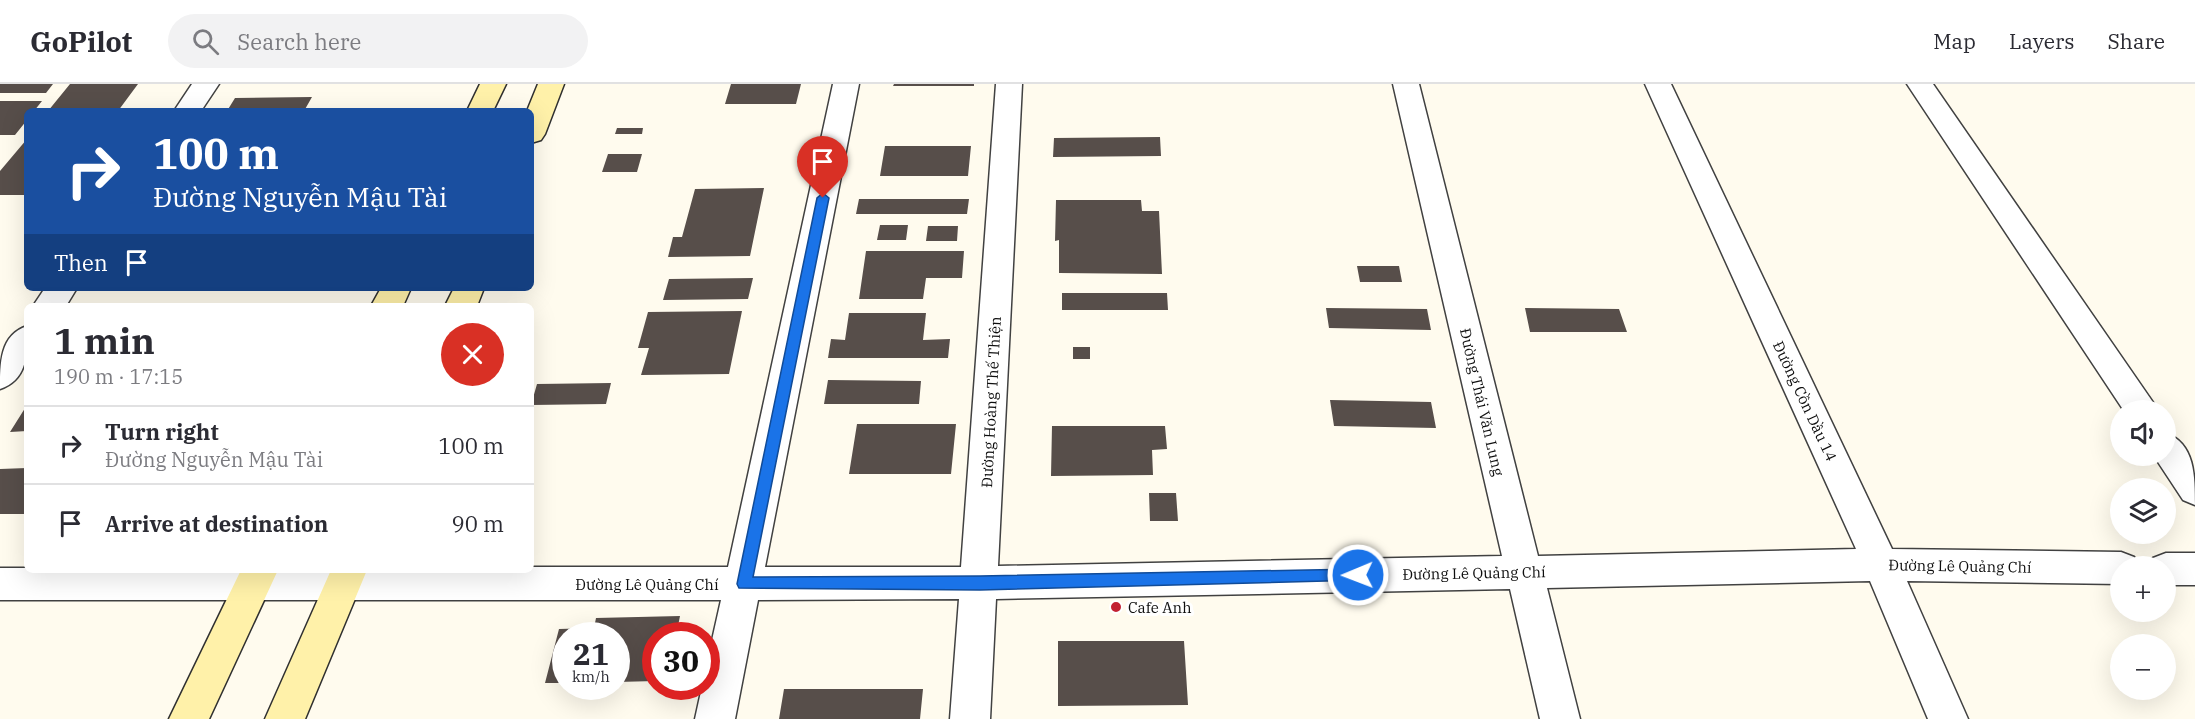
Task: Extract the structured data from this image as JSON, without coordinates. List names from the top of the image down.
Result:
{
  "streets": {
    "street": [
      "Đường Cồn Dầu 14",
      "Đường Hoàng Thế Thiện",
      "Đường Thái Văn Lung",
      "Đường Lê Quảng Chí"
    ]
  },
  "crossings": [
    ["Đường Cồn Dầu 14", "Đường Lê Quảng Chí"],
    ["Đường Hoàng Thế Thiện", "Đường Lê Quảng Chí"],
    ["Đường Thái Văn Lung", "Đường Lê Quảng Chí"]
  ],
  "places": ["Cafe Anh"],
  "page": {
    "header": "GoPilot",
    "search": "Search here",
    "nav": ["Map", "Layers", "Share"],
    "turn": ["100 m", "Đường Nguyễn Mậu Tài"],
    "then": "Then",
    "heading": ["1 min", "190 m · 17:15"],
    "map_buttons": ["+", "−"],
    "list": [
      {
        "name": "Turn right",
        "note": "Đường Nguyễn Mậu Tài",
        "value": "100 m"
      },
      {
        "name": "Arrive at destination",
        "value": "90 m"
      }
    ],
    "speed": "21 km/h",
    "limit": "30"
  }
}
